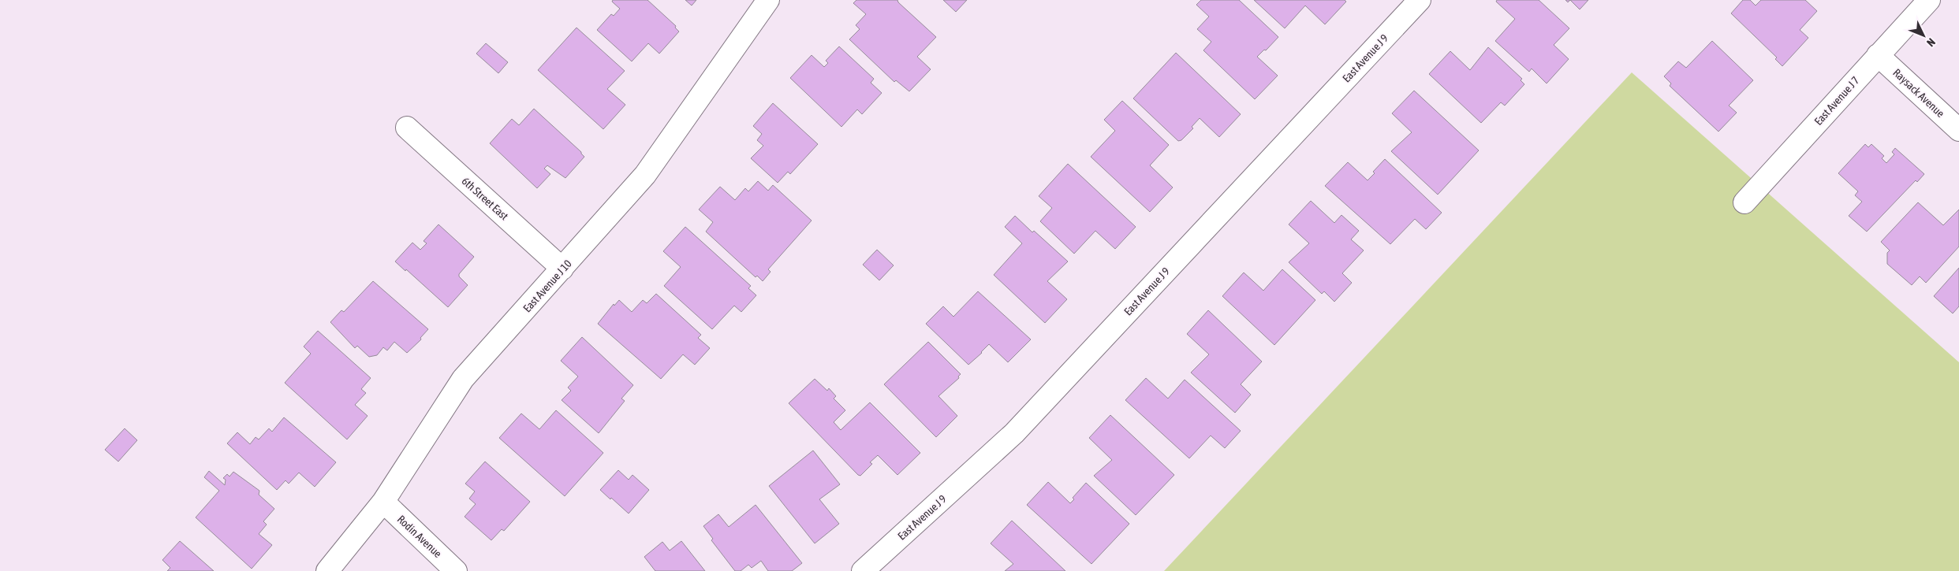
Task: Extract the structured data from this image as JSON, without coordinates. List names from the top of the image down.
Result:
{
  "streets": {
    "street": [
      "East Avenue J 9",
      "Raysack Avenue",
      "East Avenue J 7",
      "6th Street East",
      "East Avenue J 10",
      "Rodin Avenue"
    ]
  },
  "crossings": [
    ["Raysack Avenue", "East Avenue J 7"],
    ["6th Street East", "East Avenue J 10"],
    ["East Avenue J 10", "Rodin Avenue"]
  ],
  "north": "bottom right"
}
